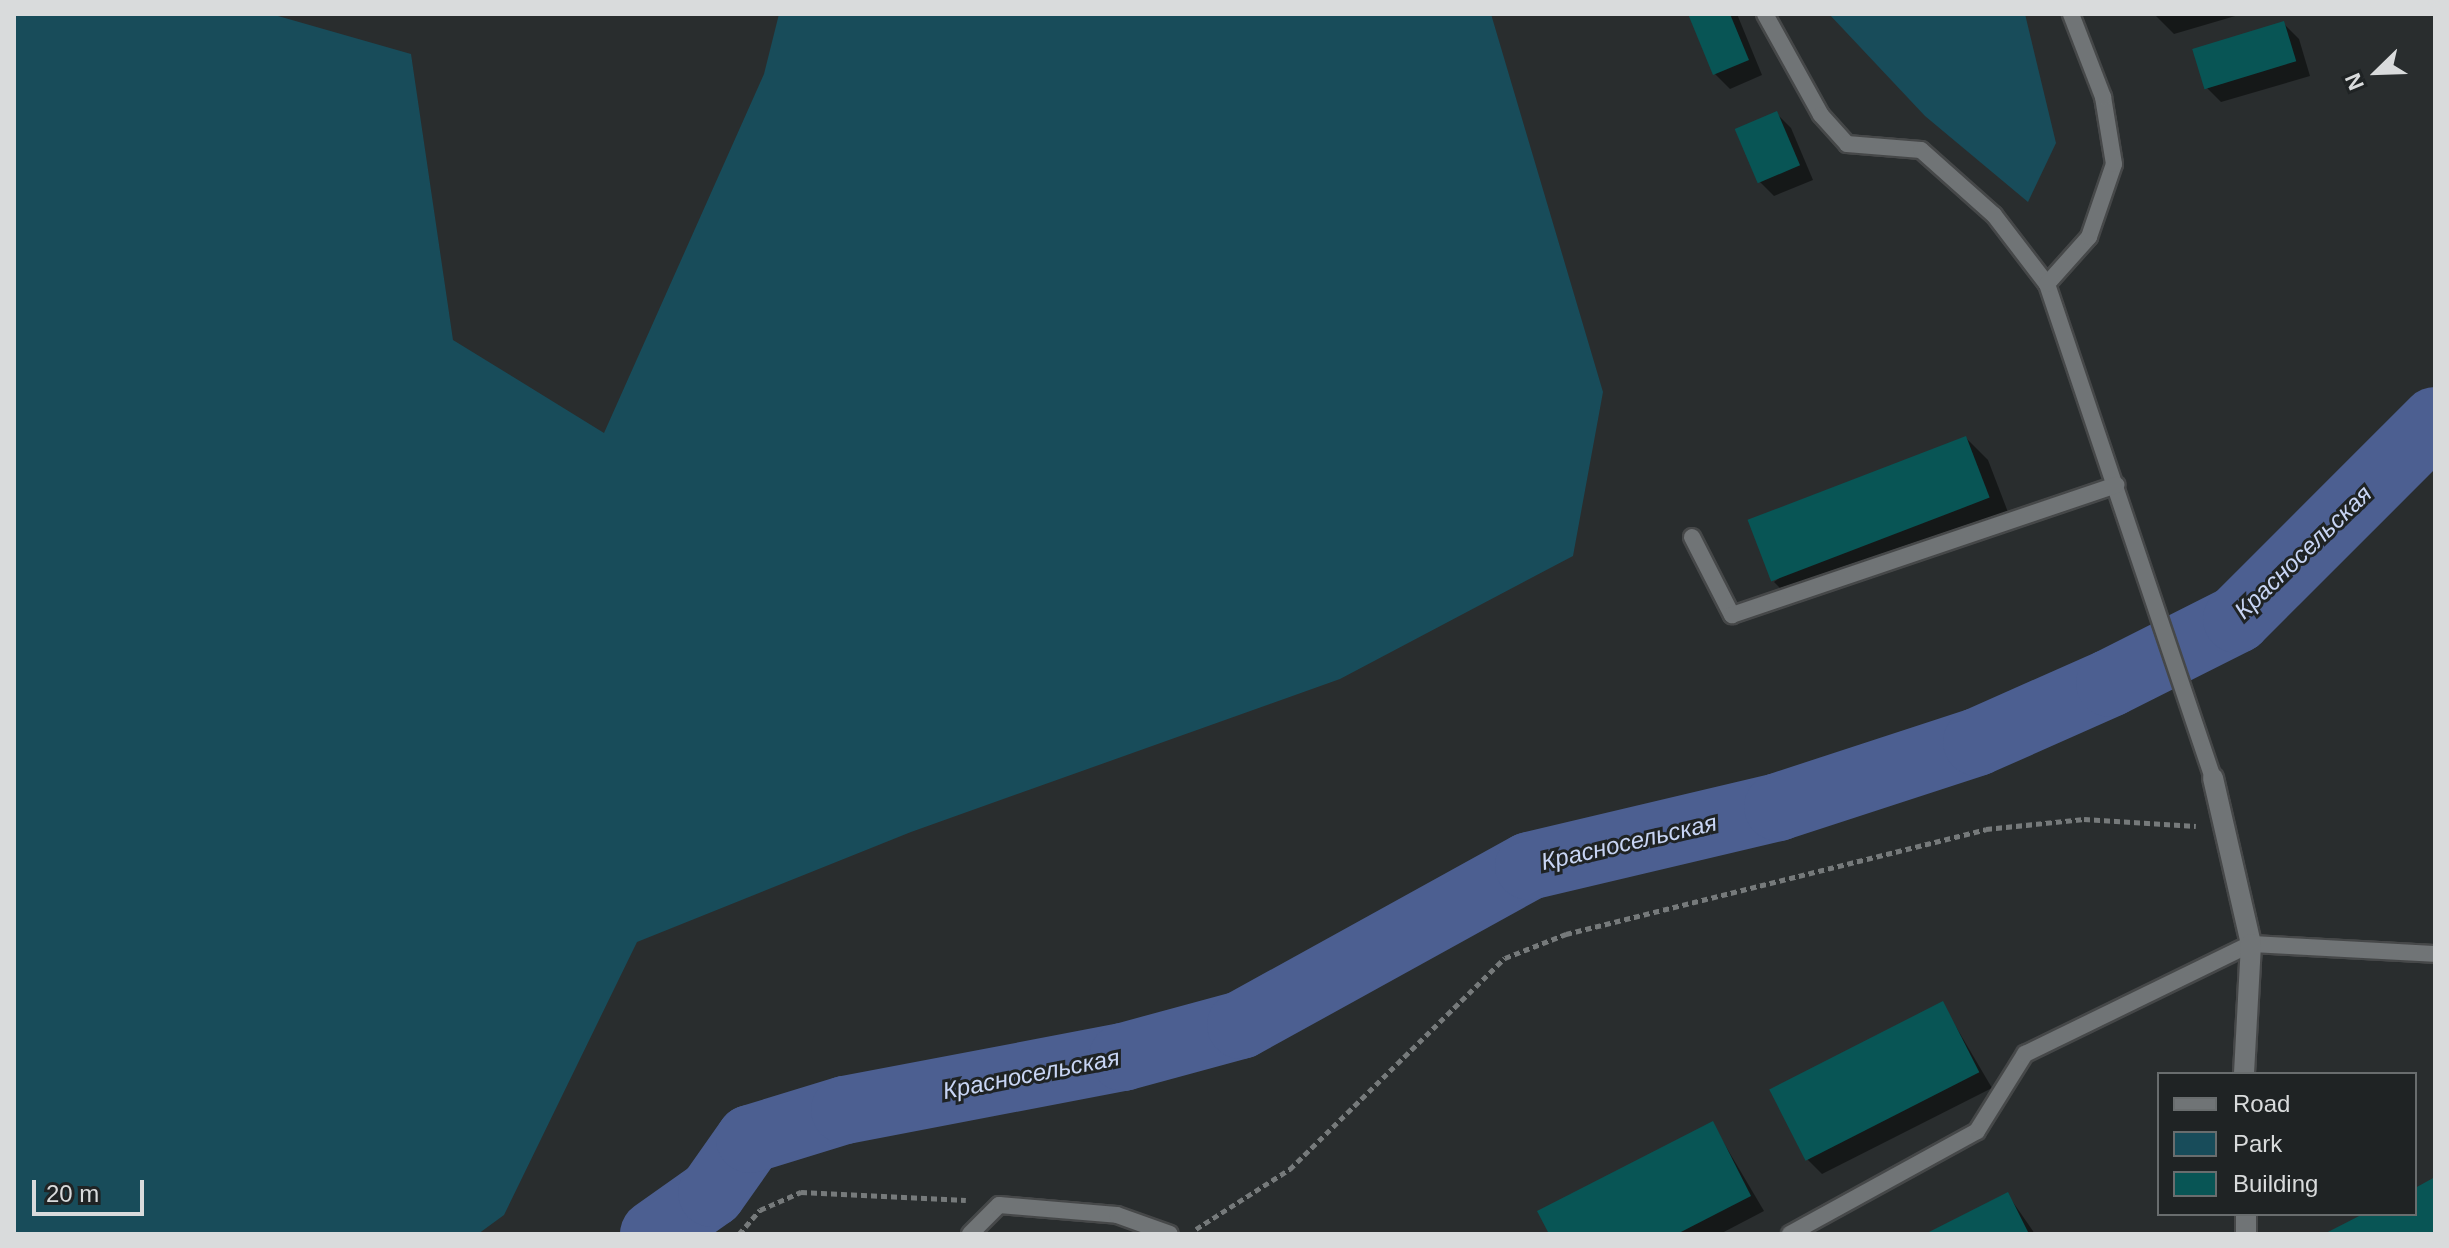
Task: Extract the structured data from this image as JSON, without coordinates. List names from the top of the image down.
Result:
{
  "water": ["Красносельская"],
  "legend": ["Road", "Park", "Building"],
  "scale_bar": "20 m",
  "north": "bottom left"
}
